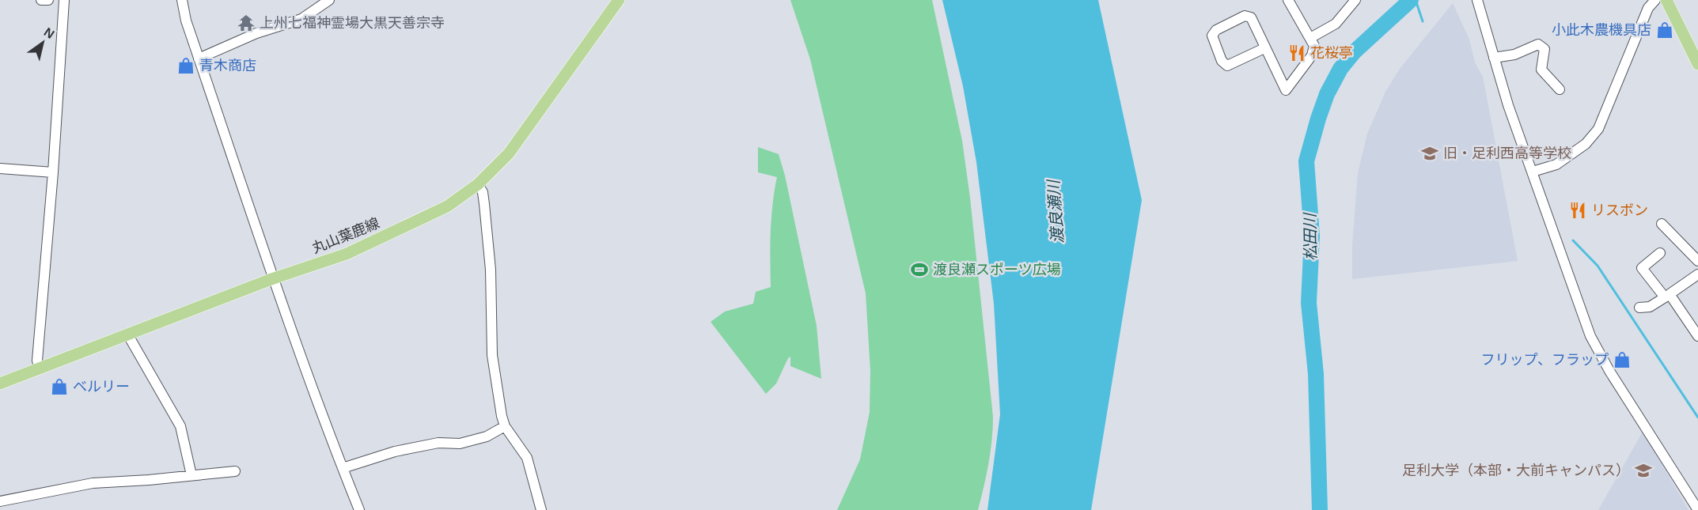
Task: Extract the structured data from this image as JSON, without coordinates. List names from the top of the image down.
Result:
{
  "streets": {
    "main road": ["丸山葉鹿線"]
  },
  "water": ["渡良瀬川", "松田川"],
  "places": {
    "temple": ["上州七福神霊場大黒天善宗寺"],
    "shop": [
      "小此木農機具店",
      "青木商店",
      "フリップ、フラップ",
      "ベルリー"
    ],
    "restaurant": ["花桜亭", "リスボン"],
    "school or university": ["旧・足利西高等学校", "足利大学（本部・大前キャンパス）"],
    "sports": ["渡良瀬スポーツ広場"]
  },
  "north": "top right"
}
